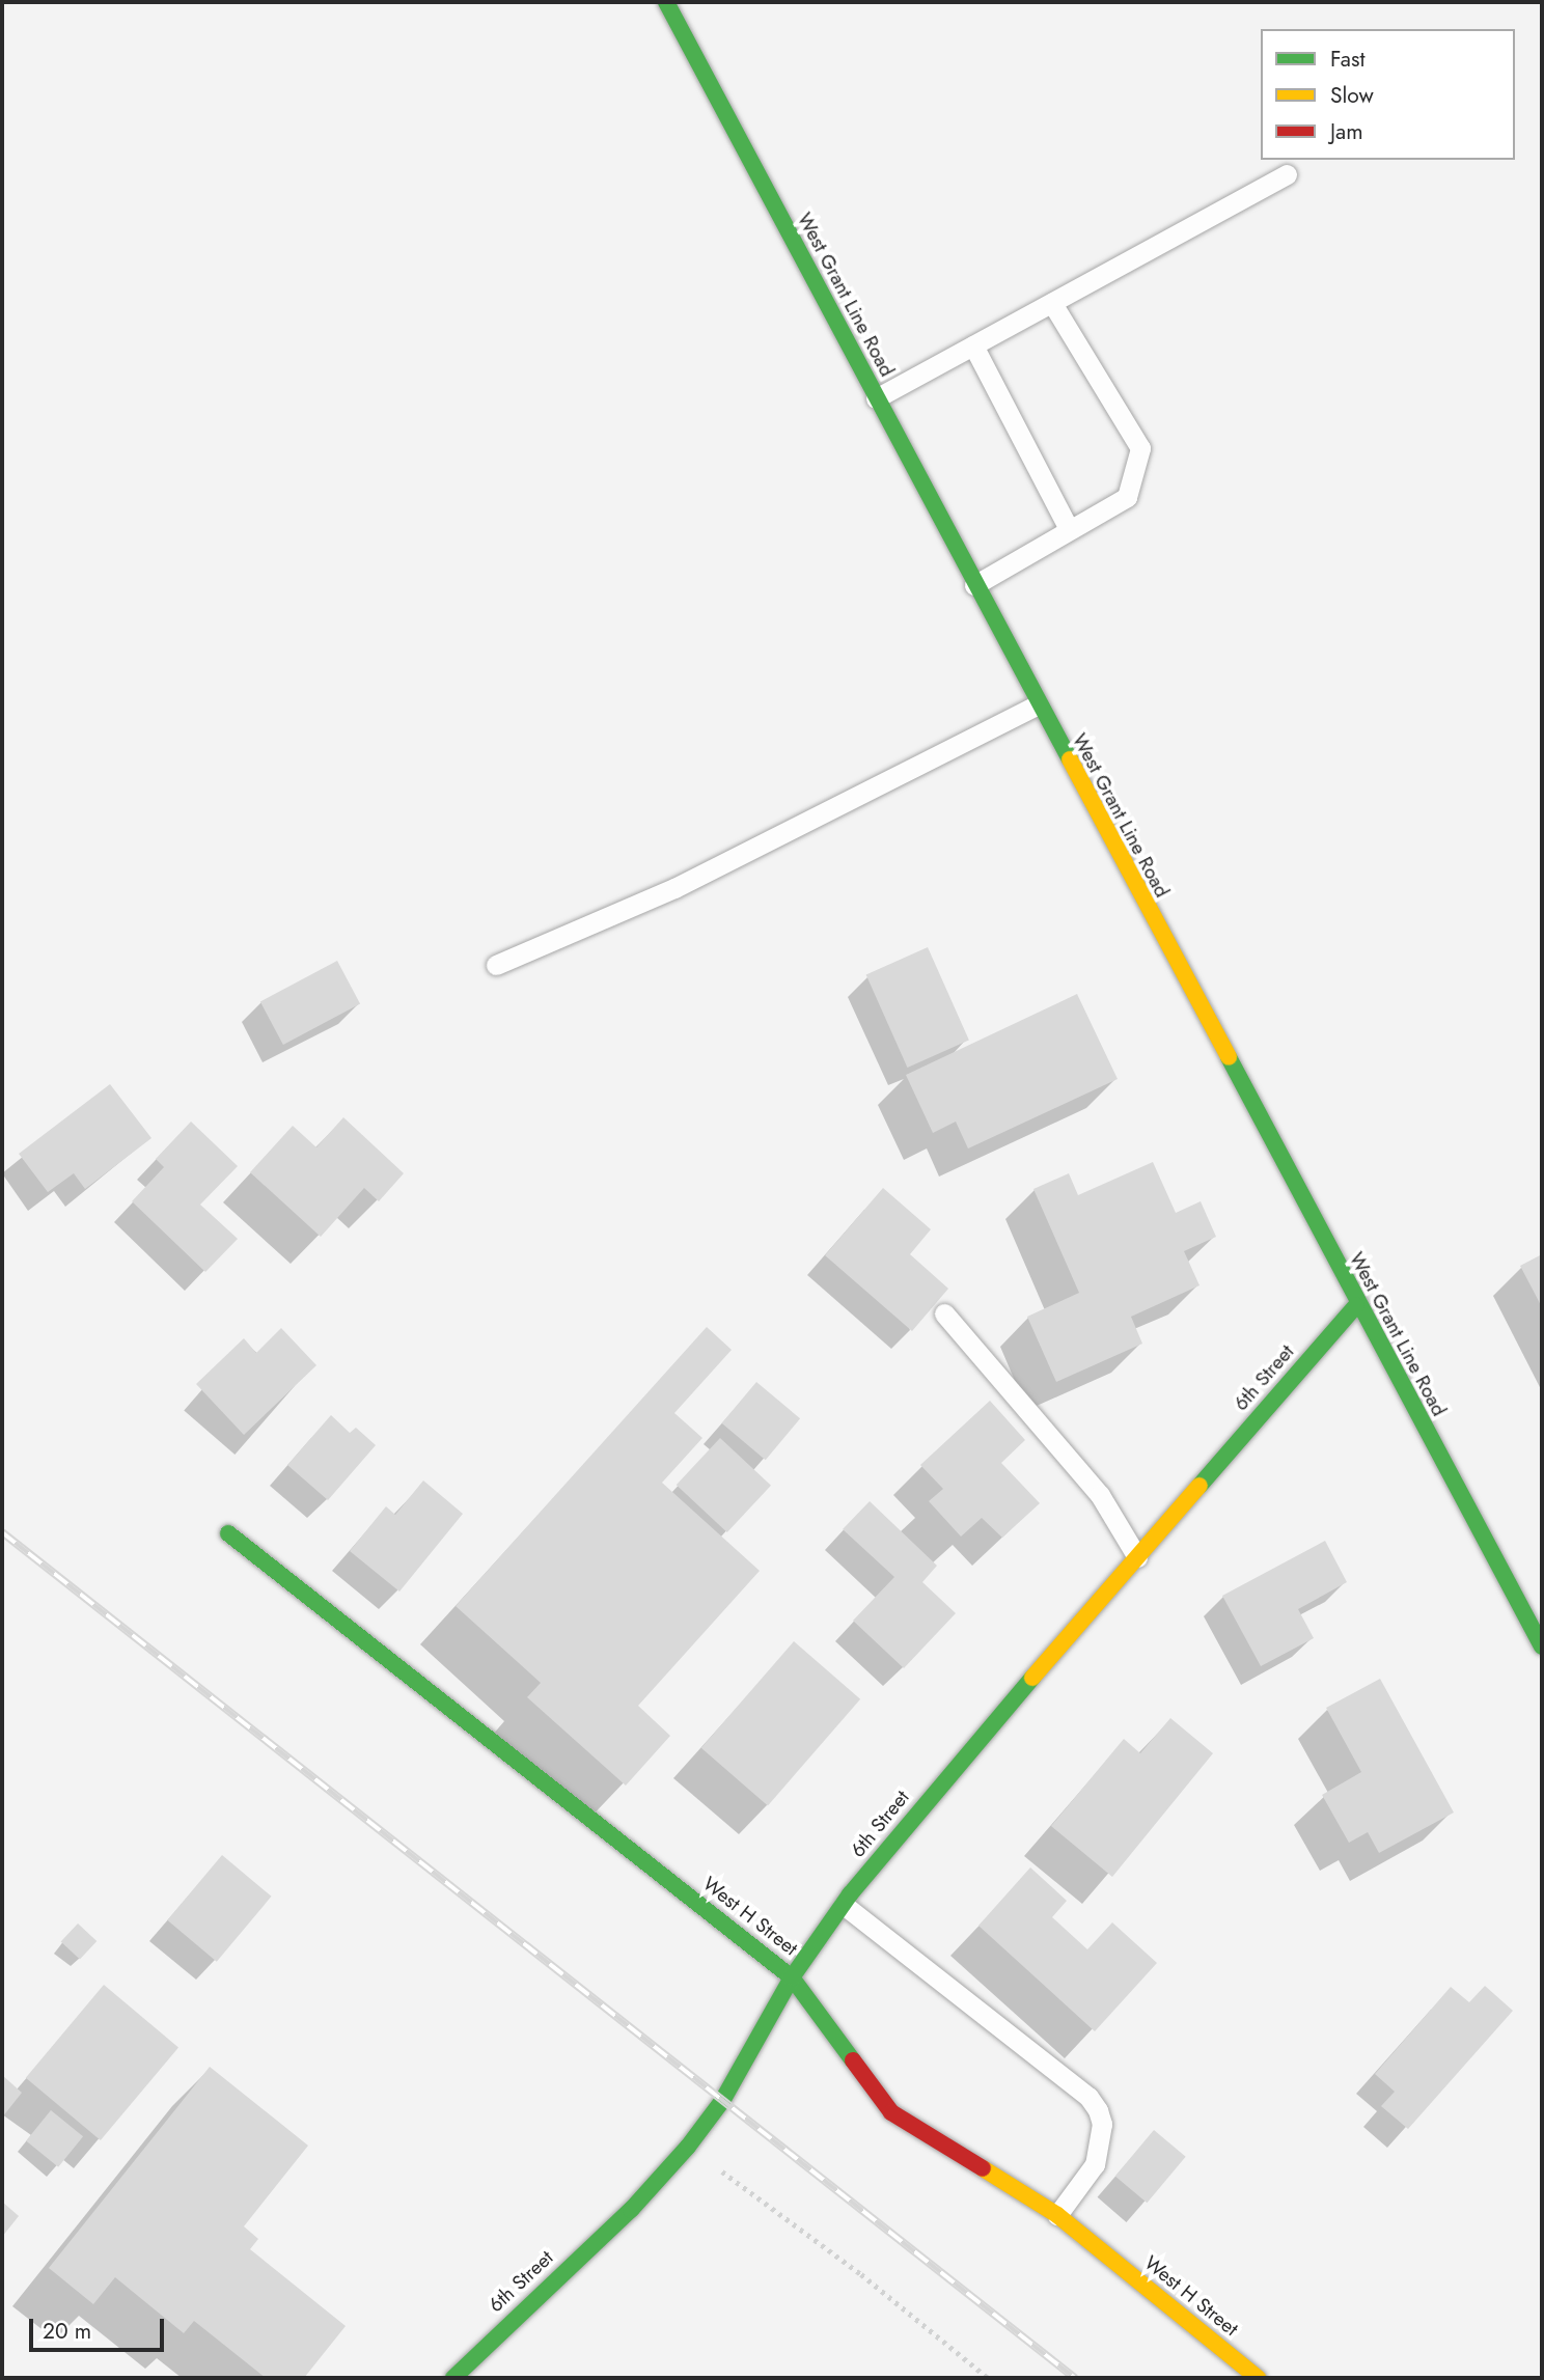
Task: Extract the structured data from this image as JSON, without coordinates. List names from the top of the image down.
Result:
{
  "streets": {
    "street": ["West Grant Line Road", "6th Street", "West H Street"]
  },
  "crossings": [
    ["West Grant Line Road", "6th Street"],
    ["6th Street", "West H Street"]
  ],
  "legend": ["Fast", "Slow", "Jam"],
  "scale_bar": "20 m"
}
